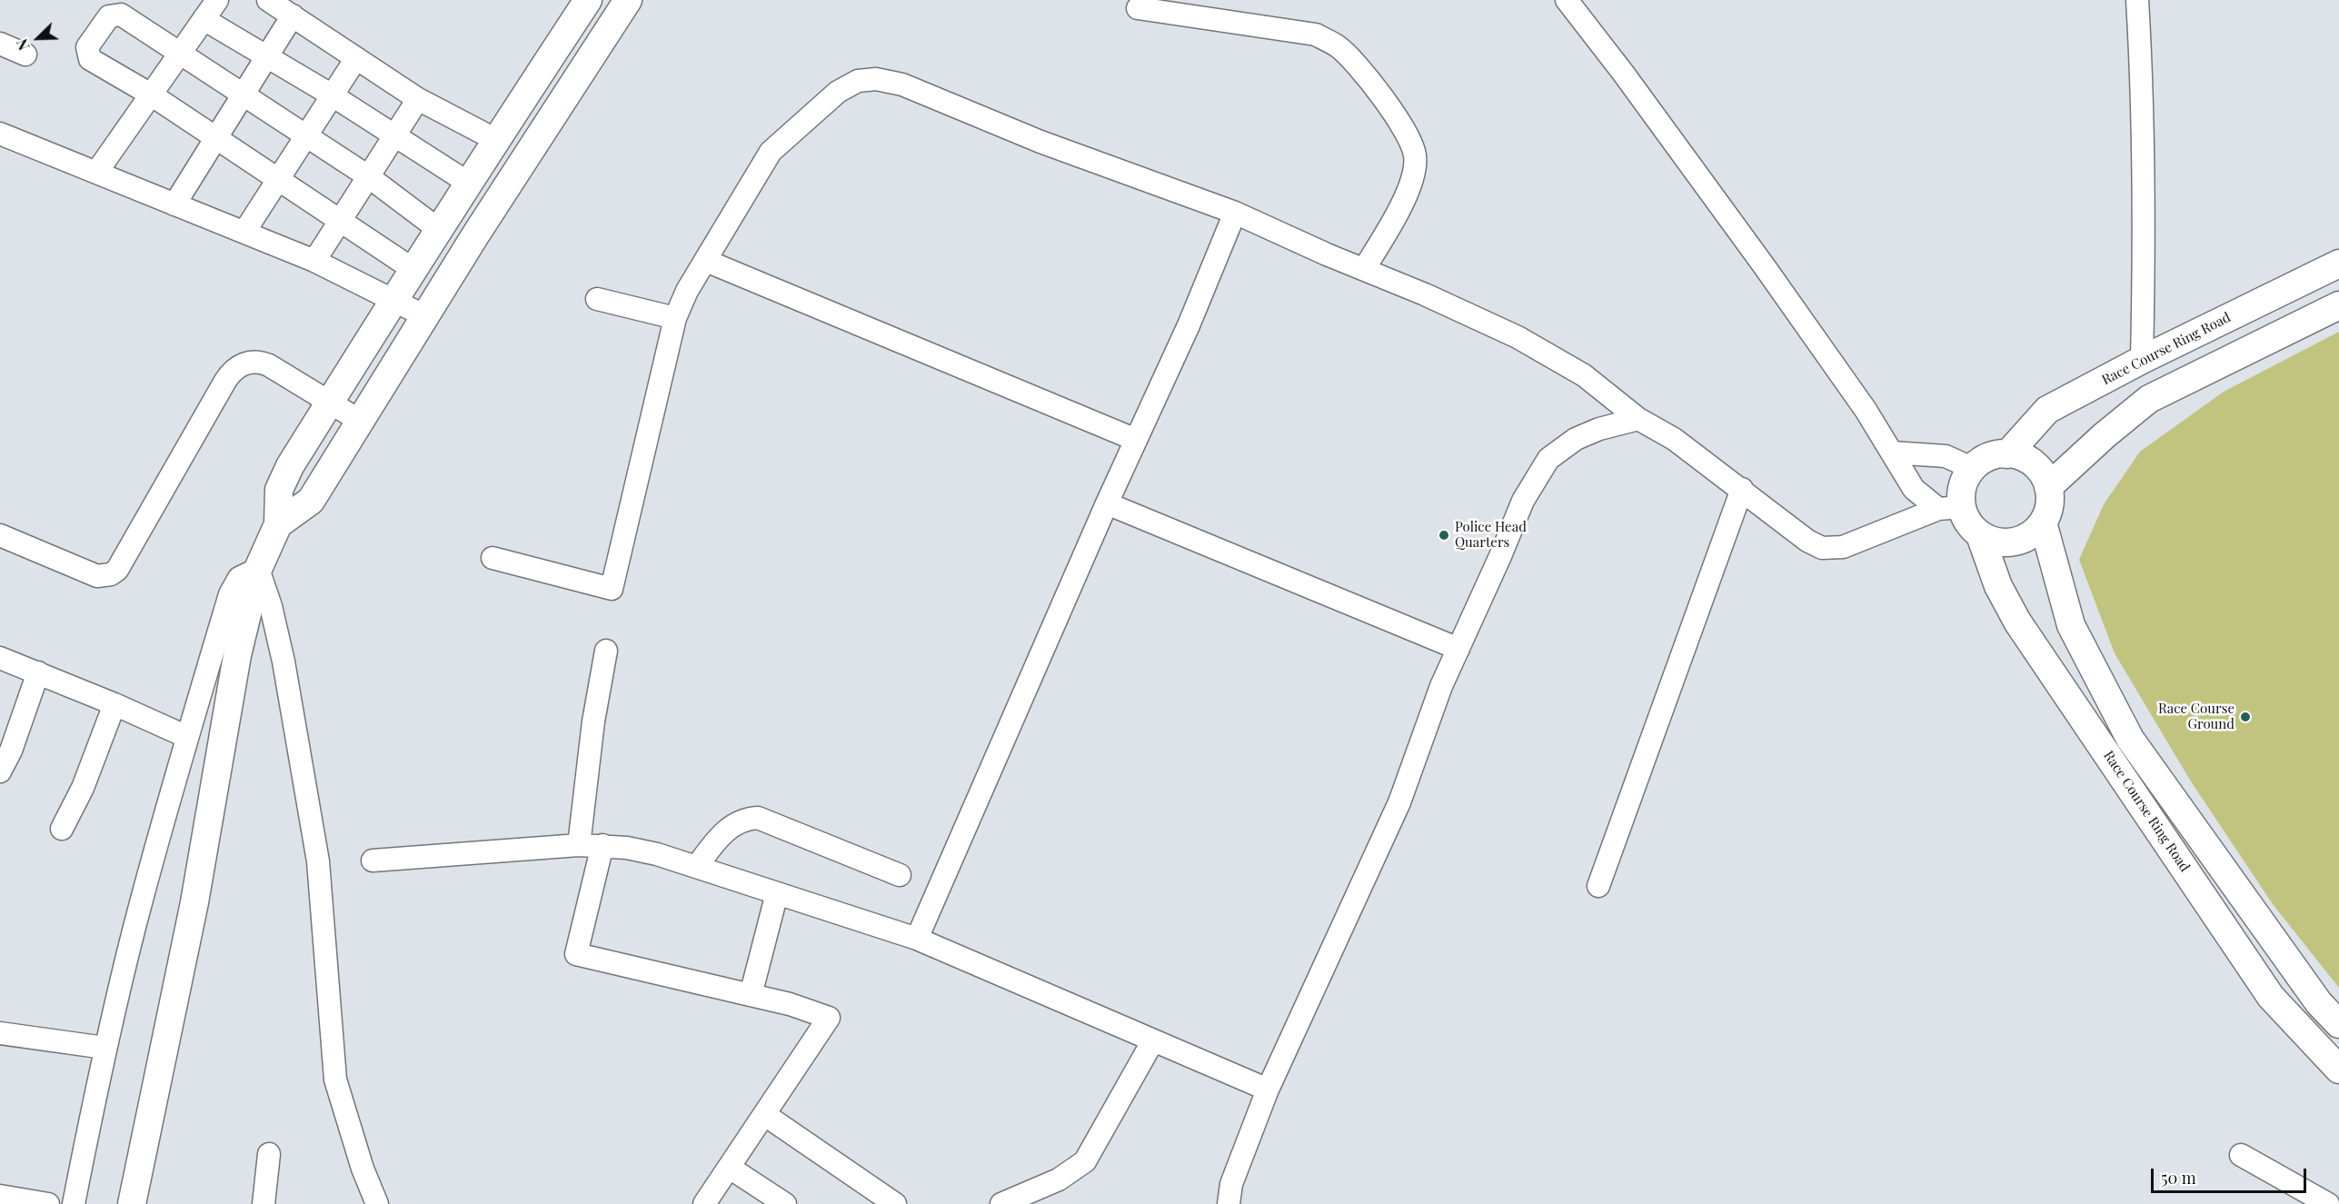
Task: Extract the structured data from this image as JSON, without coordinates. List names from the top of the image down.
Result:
{
  "streets": {
    "main road": ["Race Course Ring Road"]
  },
  "places": ["Police Head Quarters", "Race Course Ground"],
  "scale_bar": "50 m",
  "north": "bottom left"
}
